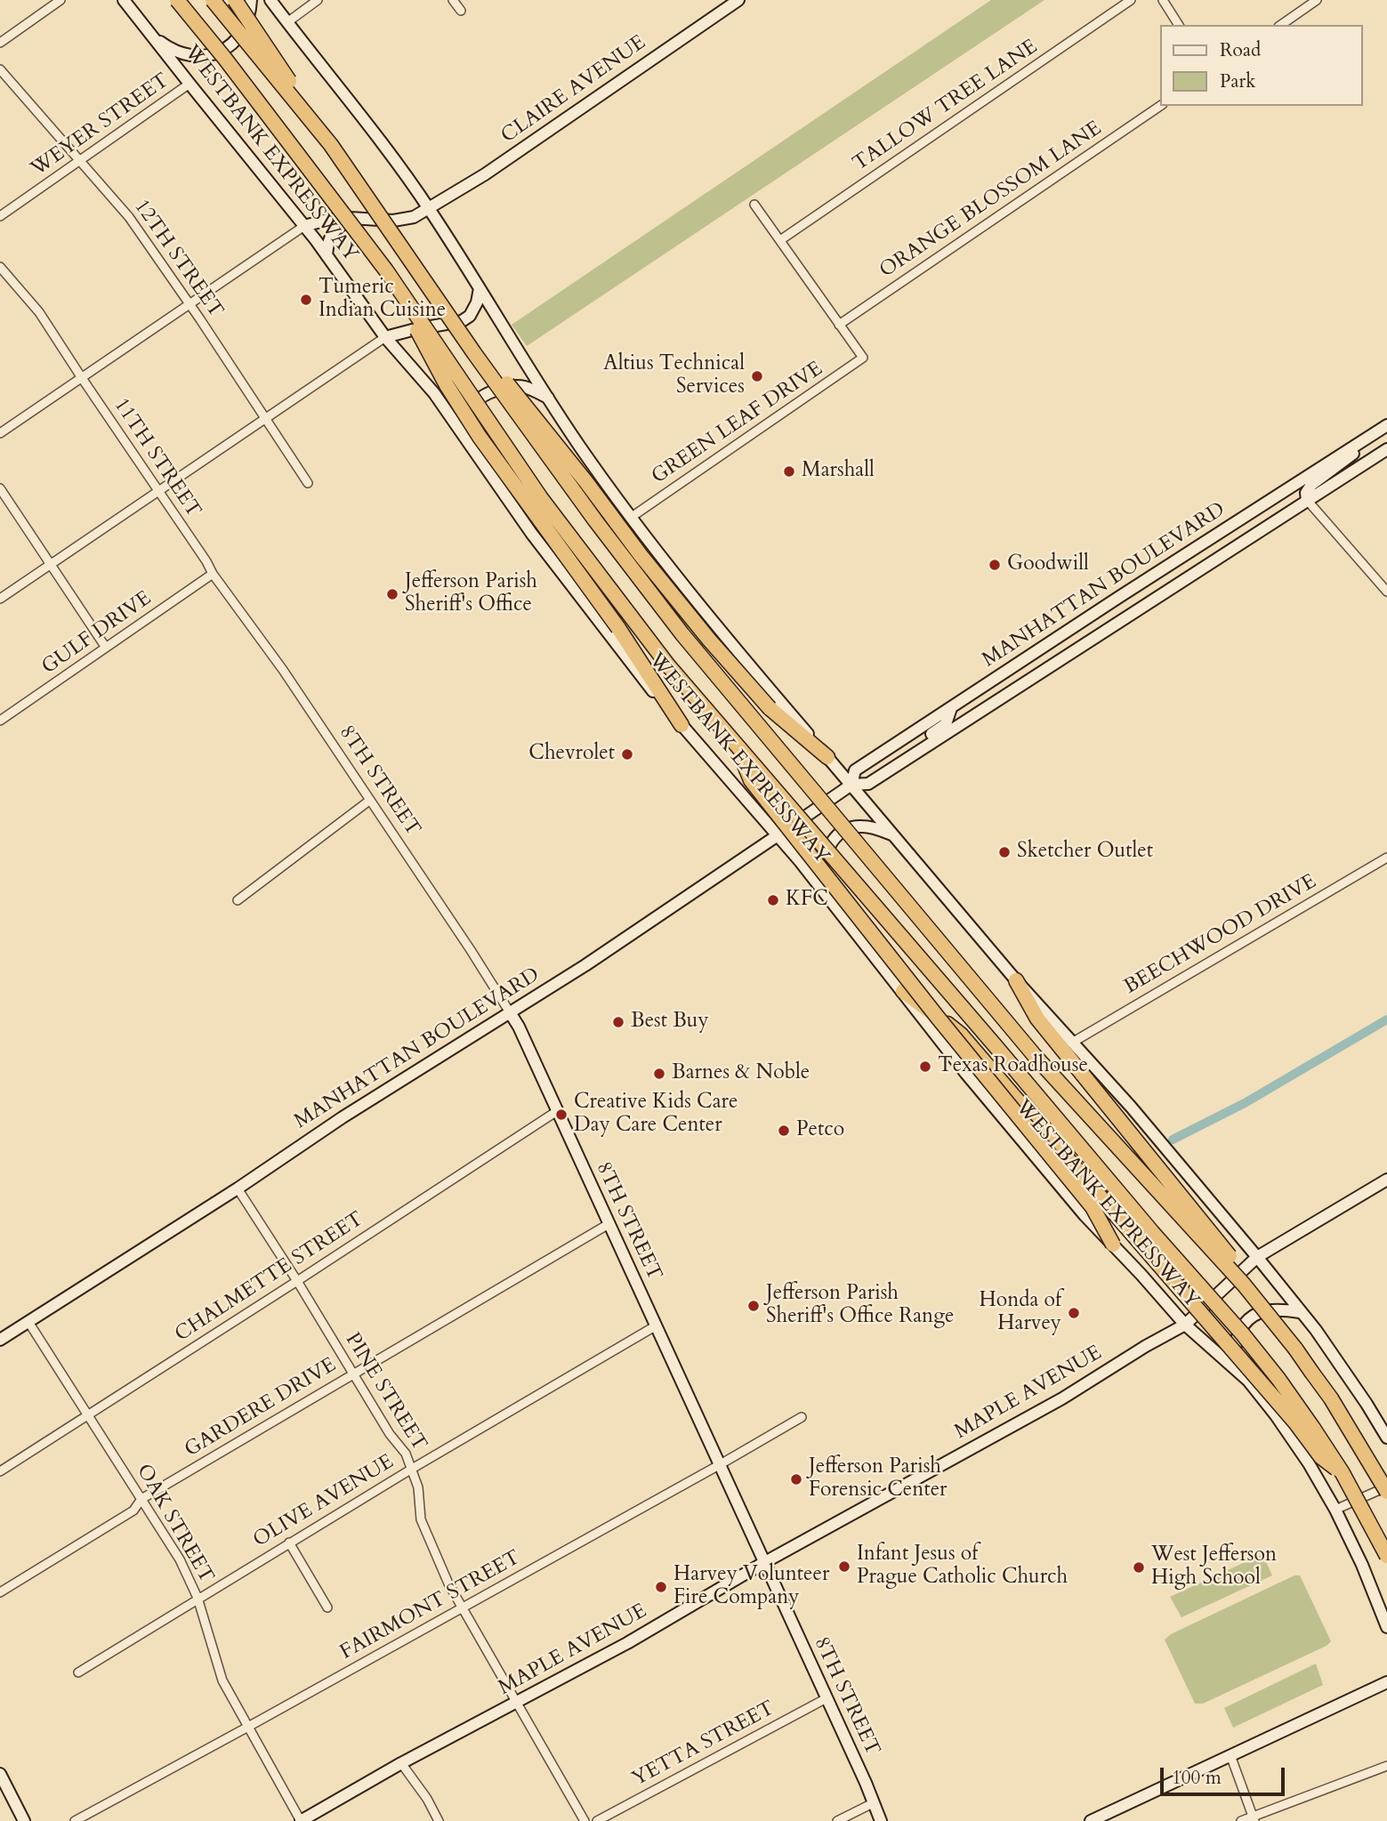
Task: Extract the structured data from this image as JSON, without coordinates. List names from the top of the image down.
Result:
{
  "streets": {
    "highway": ["WESTBANK EXPRESSWAY"],
    "street": [
      "CLAIRE AVENUE",
      "TALLOW TREE LANE",
      "WEYER STREET",
      "ORANGE BLOSSOM LANE",
      "12TH STREET",
      "GREEN LEAF DRIVE",
      "11TH STREET",
      "MANHATTAN BOULEVARD",
      "GULF DRIVE",
      "8TH STREET",
      "BEECHWOOD DRIVE",
      "CHALMETTE STREET",
      "PINE STREET",
      "MAPLE AVENUE",
      "GARDERE DRIVE",
      "OLIVE AVENUE",
      "OAK STREET",
      "FAIRMONT STREET",
      "YETTA STREET"
    ]
  },
  "crossings": [
    ["CLAIRE AVENUE", "WESTBANK EXPRESSWAY"],
    ["WEYER STREET", "WESTBANK EXPRESSWAY"],
    ["WEYER STREET", "12TH STREET"],
    ["WESTBANK EXPRESSWAY", "MANHATTAN BOULEVARD"],
    ["WESTBANK EXPRESSWAY", "MAPLE AVENUE"],
    ["ORANGE BLOSSOM LANE", "GREEN LEAF DRIVE"],
    ["11TH STREET", "GULF DRIVE"],
    ["11TH STREET", "8TH STREET"],
    ["MANHATTAN BOULEVARD", "8TH STREET"],
    ["MANHATTAN BOULEVARD", "PINE STREET"],
    ["MANHATTAN BOULEVARD", "OAK STREET"],
    ["8TH STREET", "CHALMETTE STREET"],
    ["8TH STREET", "MAPLE AVENUE"],
    ["8TH STREET", "GARDERE DRIVE"],
    ["8TH STREET", "OLIVE AVENUE"],
    ["8TH STREET", "FAIRMONT STREET"],
    ["8TH STREET", "YETTA STREET"],
    ["CHALMETTE STREET", "PINE STREET"],
    ["CHALMETTE STREET", "OAK STREET"],
    ["PINE STREET", "MAPLE AVENUE"],
    ["PINE STREET", "GARDERE DRIVE"],
    ["PINE STREET", "OLIVE AVENUE"],
    ["PINE STREET", "FAIRMONT STREET"],
    ["MAPLE AVENUE", "OAK STREET"],
    ["GARDERE DRIVE", "OAK STREET"],
    ["OLIVE AVENUE", "OAK STREET"],
    ["OAK STREET", "FAIRMONT STREET"]
  ],
  "places": [
    "Tumeric Indian Cuisine",
    "Altius Technical Services",
    "Marshall",
    "Goodwill",
    "Jefferson Parish Sheriff's Office",
    "Chevrolet",
    "Sketcher Outlet",
    "KFC",
    "Best Buy",
    "Texas Roadhouse",
    "Barnes & Noble",
    "Creative Kids Care Day Care Center",
    "Petco",
    "Jefferson Parish Sheriff's Office Range",
    "Honda of Harvey",
    "Jefferson Parish Forensic Center",
    "Infant Jesus of Prague Catholic Church",
    "West Jefferson High School",
    "Harvey Volunteer Fire Company"
  ],
  "legend": ["Road", "Park"],
  "scale_bar": "100 m"
}
